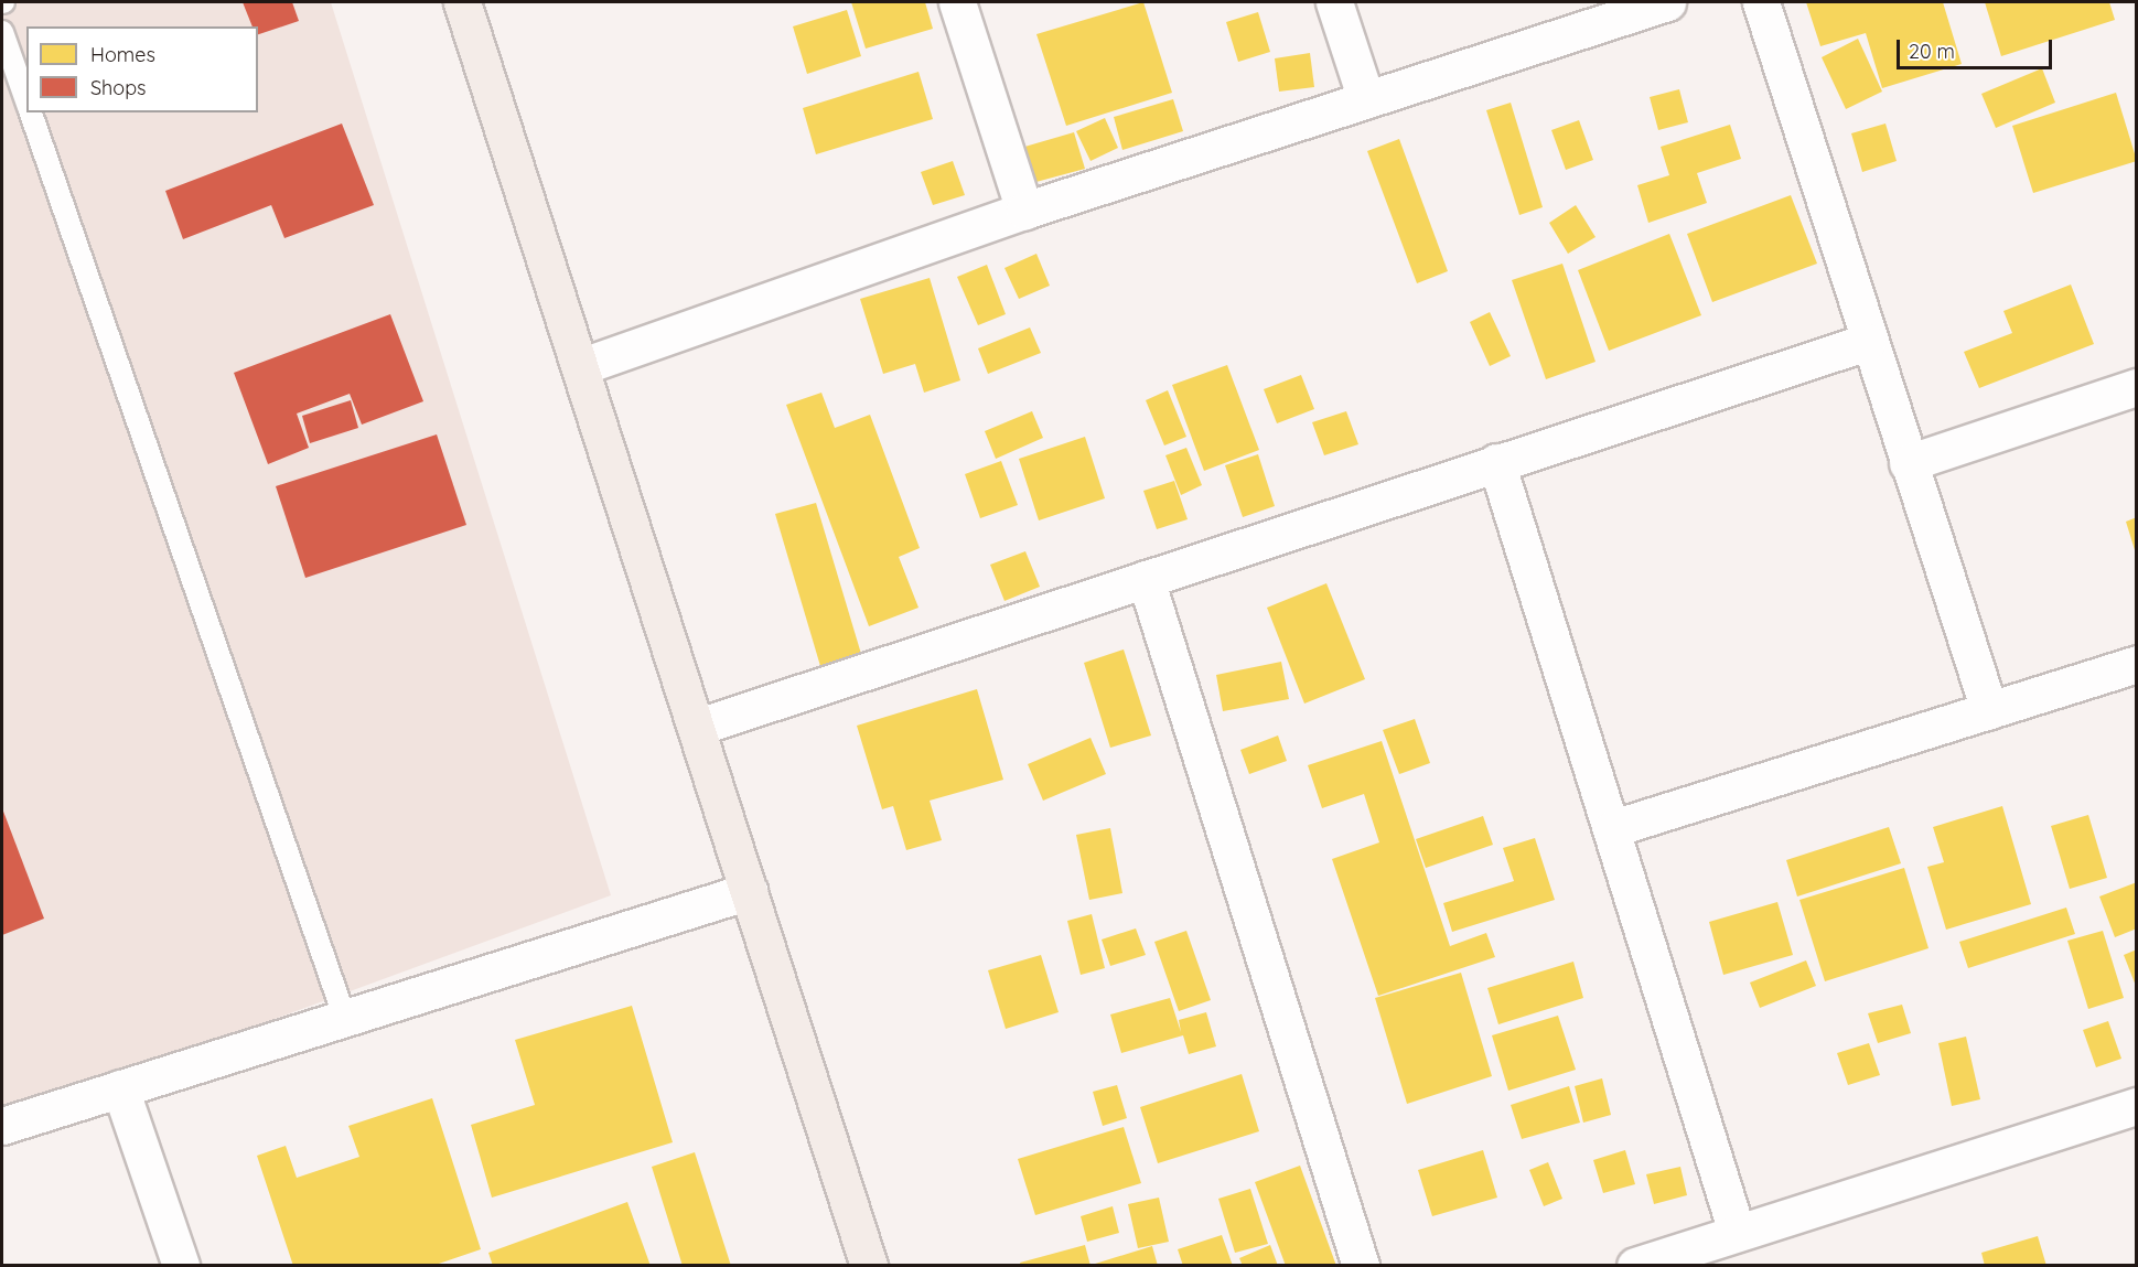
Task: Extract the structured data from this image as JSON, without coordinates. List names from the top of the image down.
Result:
{
  "legend": ["Homes", "Shops"],
  "scale_bar": "20 m"
}
